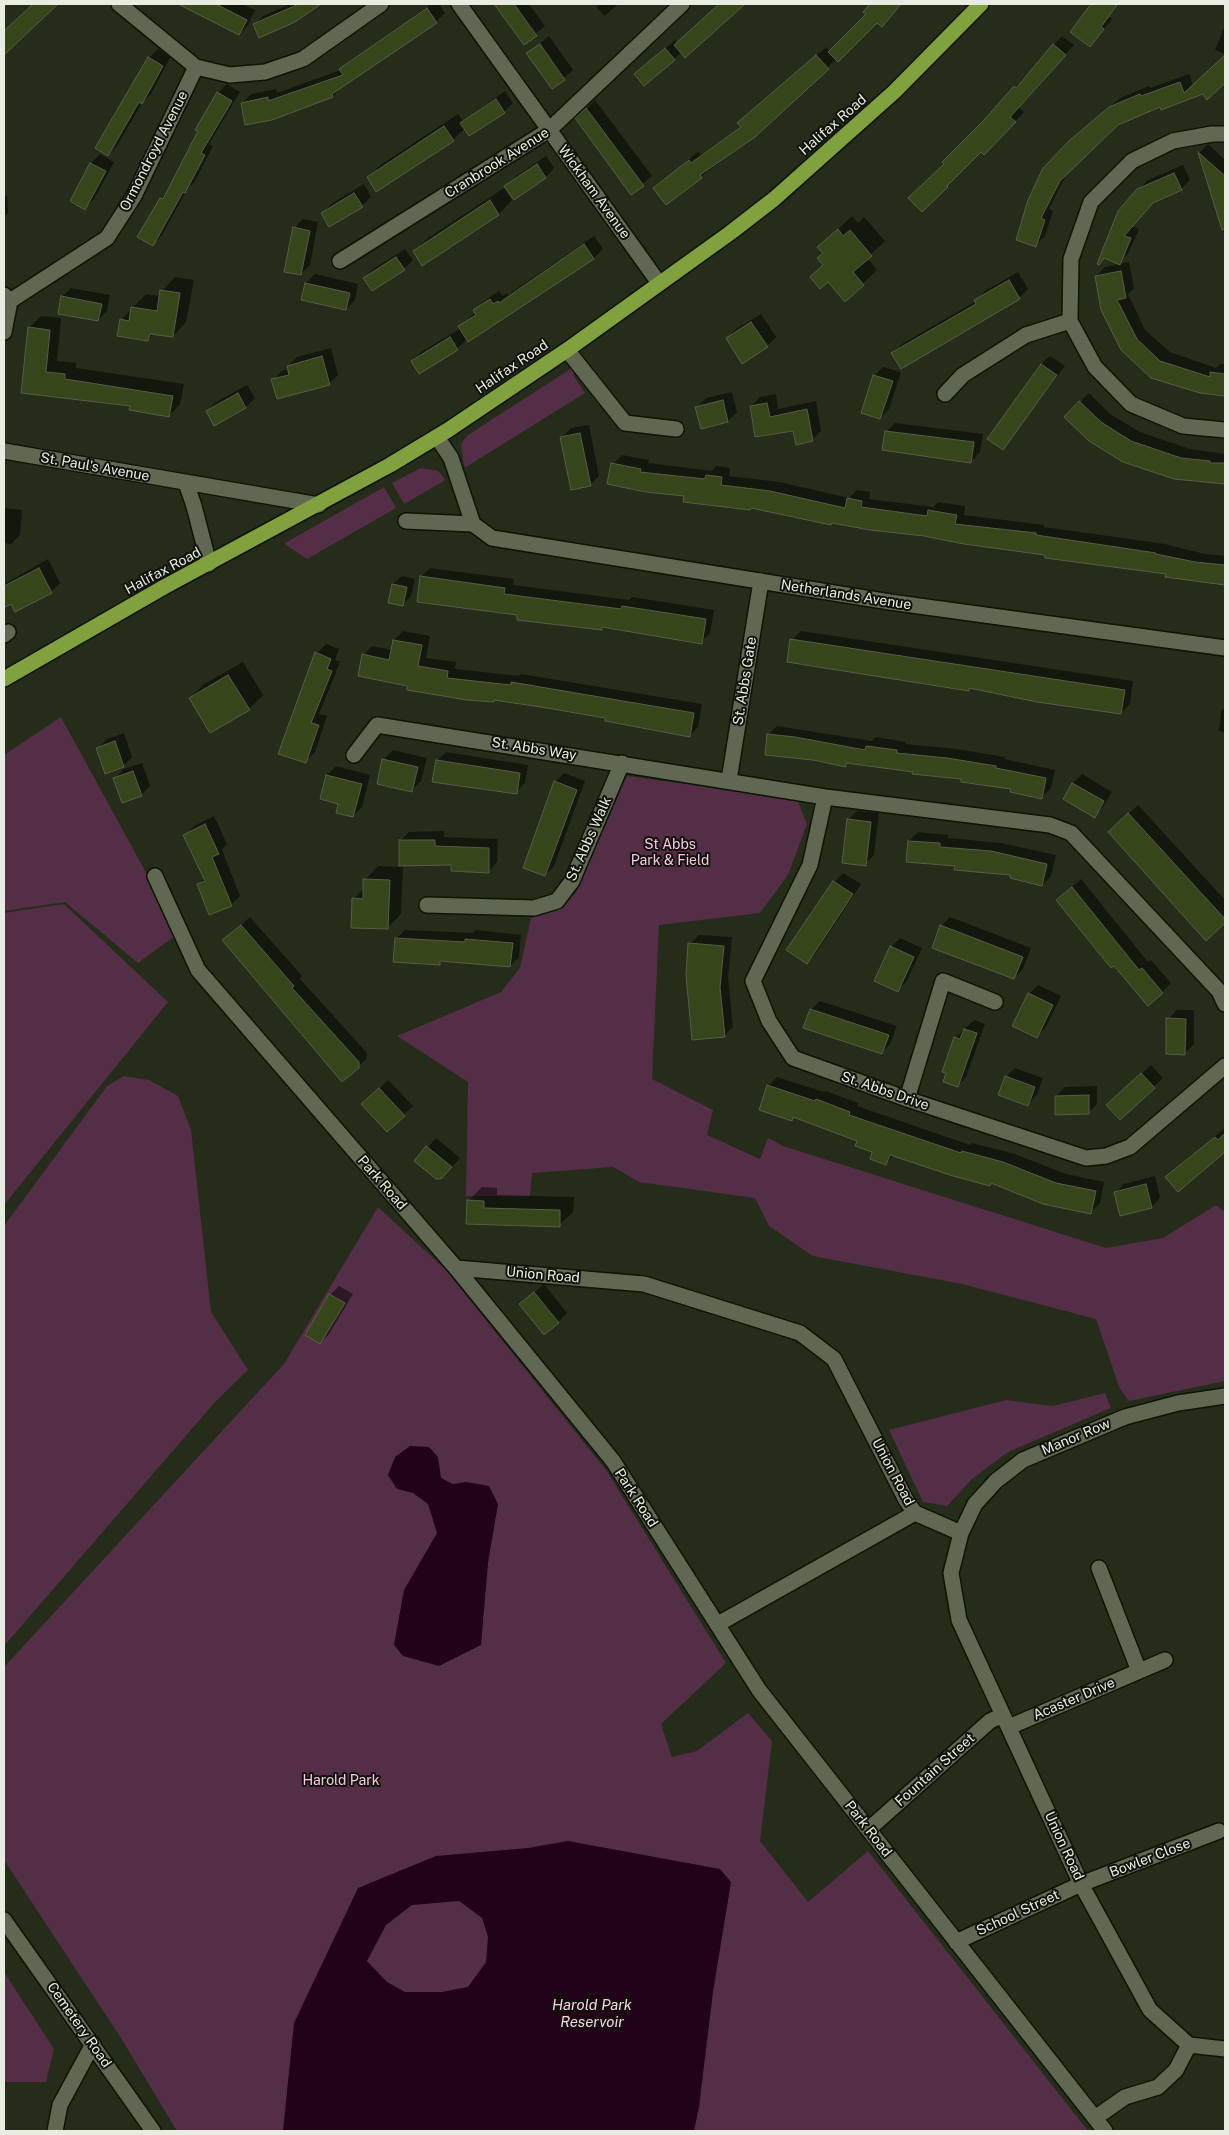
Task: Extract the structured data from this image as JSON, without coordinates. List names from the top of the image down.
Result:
{
  "streets": {
    "highway": ["Halifax Road"],
    "street": [
      "Ormondroyd Avenue",
      "Cranbrook Avenue",
      "Wickham Avenue",
      "St. Paul's Avenue",
      "Netherlands Avenue",
      "St. Abbs Gate",
      "St. Abbs Way",
      "St. Abbs Walk",
      "St. Abbs Drive",
      "Park Road",
      "Union Road",
      "Manor Row",
      "Acaster Drive",
      "Fountain Street",
      "Bowler Close",
      "School Street",
      "Cemetery Road"
    ]
  },
  "crossings": [
    ["Halifax Road", "Wickham Avenue"],
    ["Halifax Road", "St. Paul's Avenue"],
    ["Cranbrook Avenue", "Wickham Avenue"],
    ["Netherlands Avenue", "St. Abbs Gate"],
    ["St. Abbs Gate", "St. Abbs Way"],
    ["St. Abbs Way", "St. Abbs Walk"],
    ["Park Road", "Union Road"],
    ["Park Road", "Fountain Street"],
    ["Park Road", "School Street"],
    ["Union Road", "Manor Row"],
    ["Union Road", "Acaster Drive"],
    ["Union Road", "Fountain Street"],
    ["Union Road", "Bowler Close"],
    ["Union Road", "School Street"],
    ["Acaster Drive", "Fountain Street"],
    ["Bowler Close", "School Street"]
  ],
  "water": ["Harold Park Reservoir"],
  "parks": ["St Abbs Park & Field", "Harold Park"]
}
